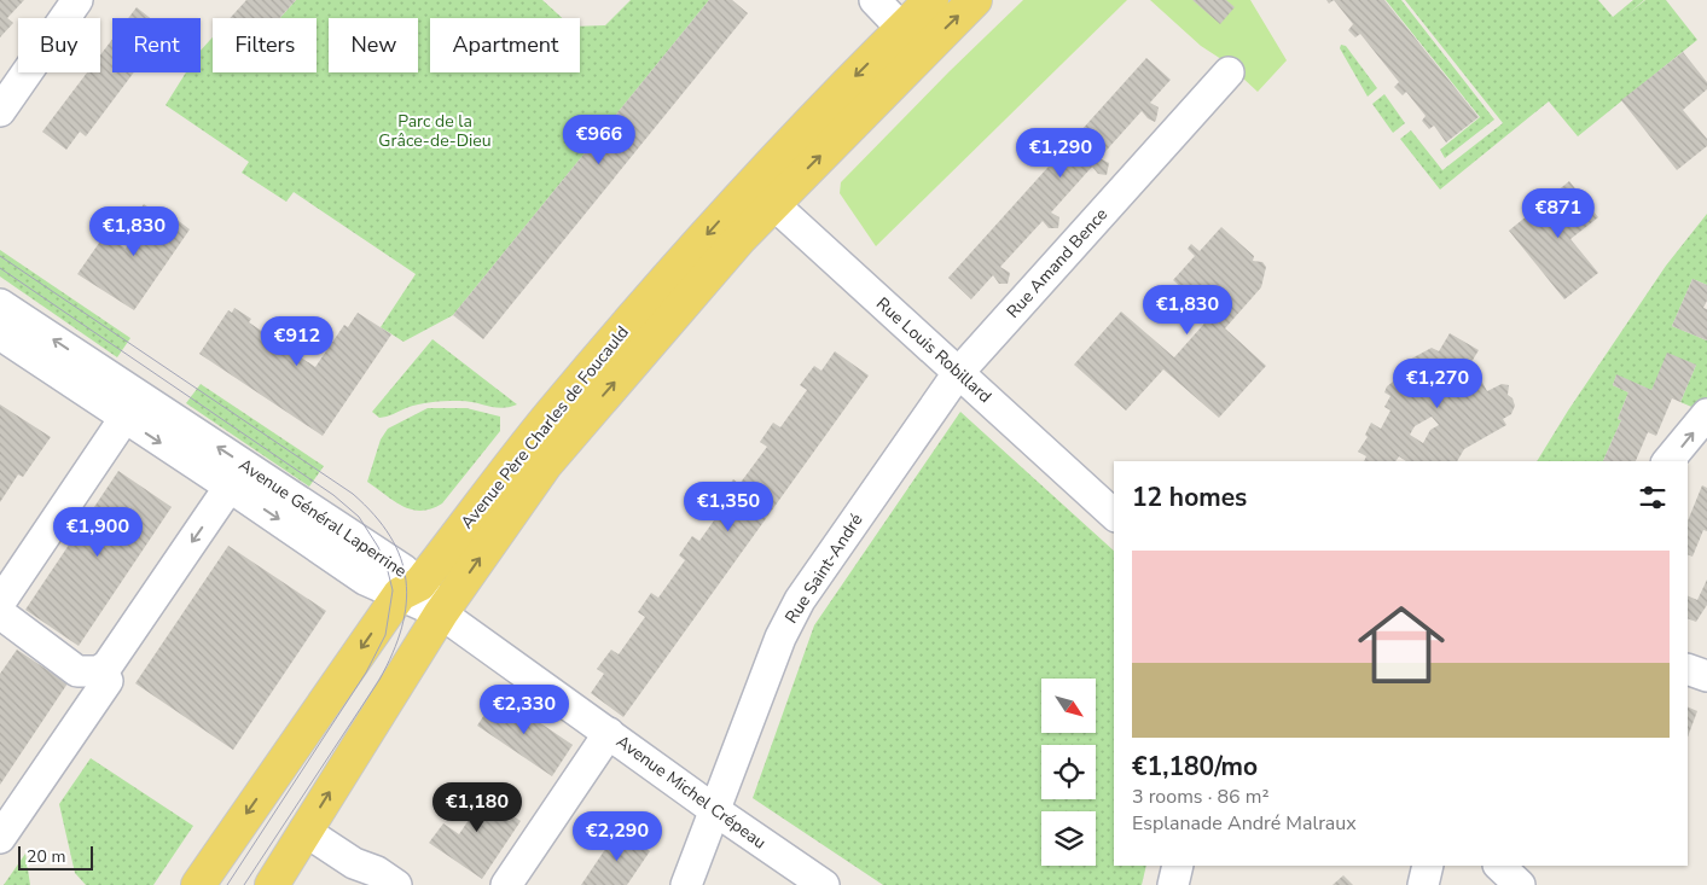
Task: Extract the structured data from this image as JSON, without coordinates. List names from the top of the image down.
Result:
{
  "streets": {
    "main road": ["Avenue Père Charles de Foucauld"],
    "street": [
      "Rue Amand Bence",
      "Rue Louis Robillard",
      "Avenue Général Laperrine",
      "Rue Saint-André",
      "Avenue Michel Crépeau"
    ]
  },
  "crossings": [
    ["Rue Amand Bence", "Rue Louis Robillard"],
    ["Rue Amand Bence", "Rue Saint-André"],
    ["Rue Louis Robillard", "Avenue Père Charles de Foucauld"],
    ["Rue Louis Robillard", "Rue Saint-André"],
    ["Avenue Père Charles de Foucauld", "Avenue Général Laperrine"],
    ["Avenue Père Charles de Foucauld", "Avenue Michel Crépeau"],
    ["Avenue Général Laperrine", "Avenue Michel Crépeau"],
    ["Rue Saint-André", "Avenue Michel Crépeau"]
  ],
  "parks": ["Parc de la Grâce-de-Dieu"],
  "scale_bar": "20 m",
  "north": "bottom right",
  "page": {
    "chip": [
      "Buy",
      "Rent",
      "Filters",
      "New",
      "Apartment"
    ],
    "price": [
      "€966",
      "€1,290",
      "€871",
      "€1,830",
      "€1,830",
      "€912",
      "€1,270",
      "€1,350",
      "€1,900",
      "€2,330",
      "€1,180",
      "€2,290"
    ],
    "heading": "12 homes",
    "list": [
      {
        "name": "€1,180/mo",
        "note": "3 rooms · 86 m² · Esplanade André Malraux"
      }
    ],
    "scale": "20 m"
  }
}
